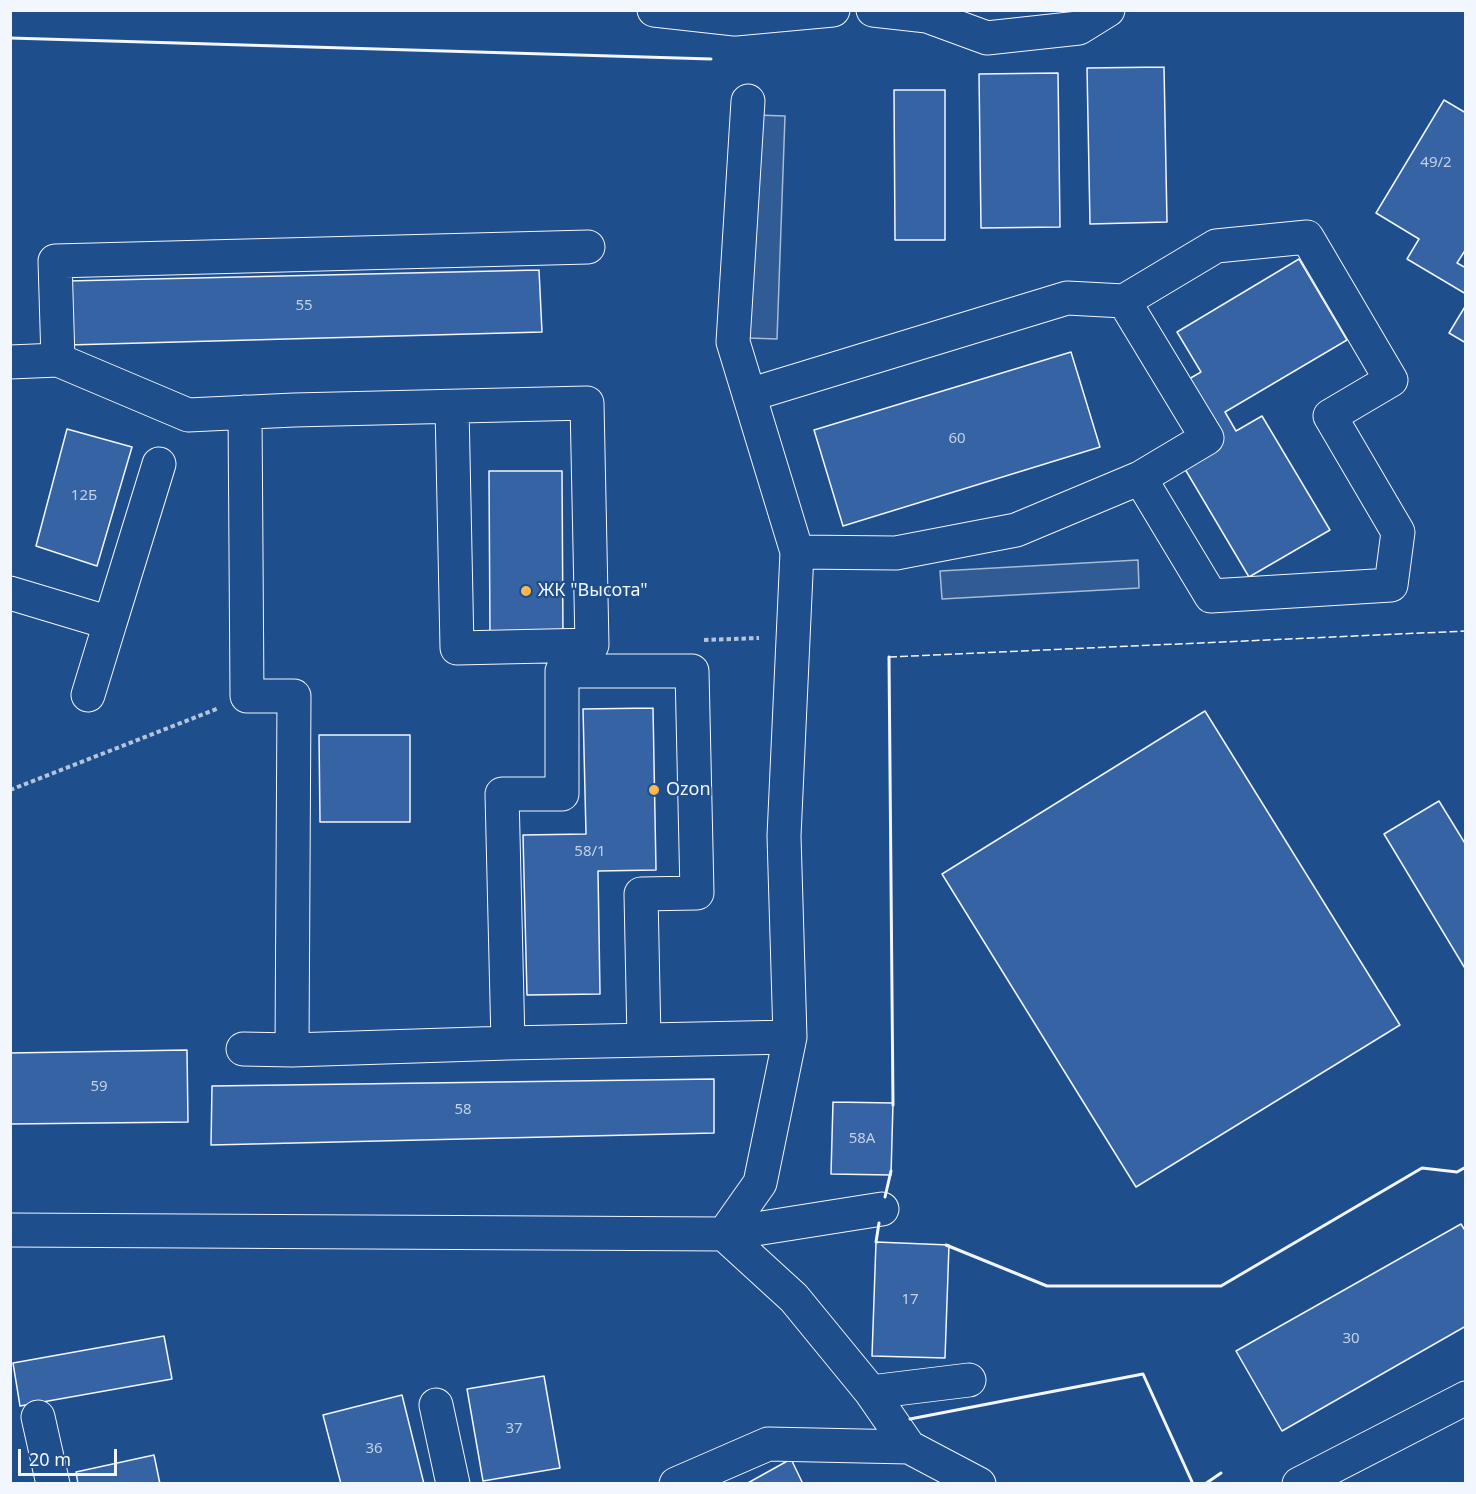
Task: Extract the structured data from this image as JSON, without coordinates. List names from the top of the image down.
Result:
{
  "places": ["ЖК \"Высота\"", "Ozon"],
  "house_numbers": [
    "49/2",
    "55",
    "60",
    "12Б",
    "58/1",
    "59",
    "58",
    "58А",
    "17",
    "30",
    "37",
    "36"
  ],
  "scale_bar": "20 m"
}
